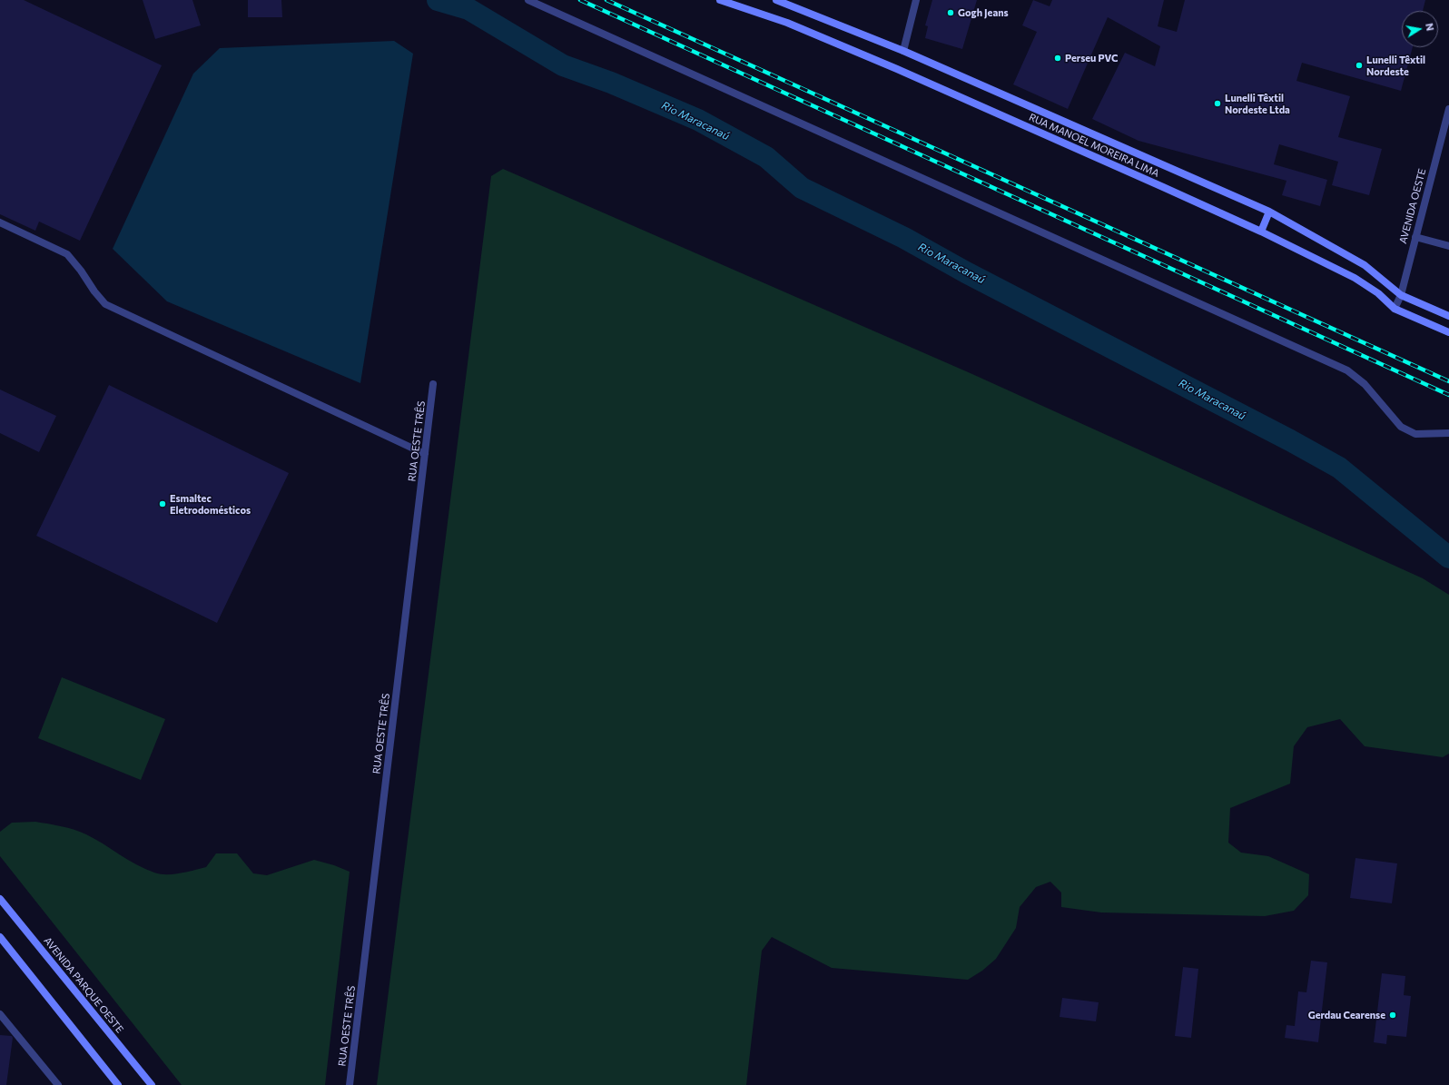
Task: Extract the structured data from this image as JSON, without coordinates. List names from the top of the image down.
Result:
{
  "streets": {
    "street": [
      "RUA MANOEL MOREIRA LIMA",
      "AVENIDA OESTE",
      "RUA OESTE TRÊS",
      "AVENIDA PARQUE OESTE"
    ]
  },
  "crossings": [
    ["RUA MANOEL MOREIRA LIMA", "AVENIDA OESTE"]
  ],
  "water": ["Rio Maracanaú"],
  "places": [
    "Gogh Jeans",
    "Perseu PVC",
    "Lunelli Têxtil Nordeste",
    "Lunelli Têxtil Nordeste Ltda",
    "Esmaltec Eletrodomésticos",
    "Gerdau Cearense"
  ],
  "north": "right"
}
